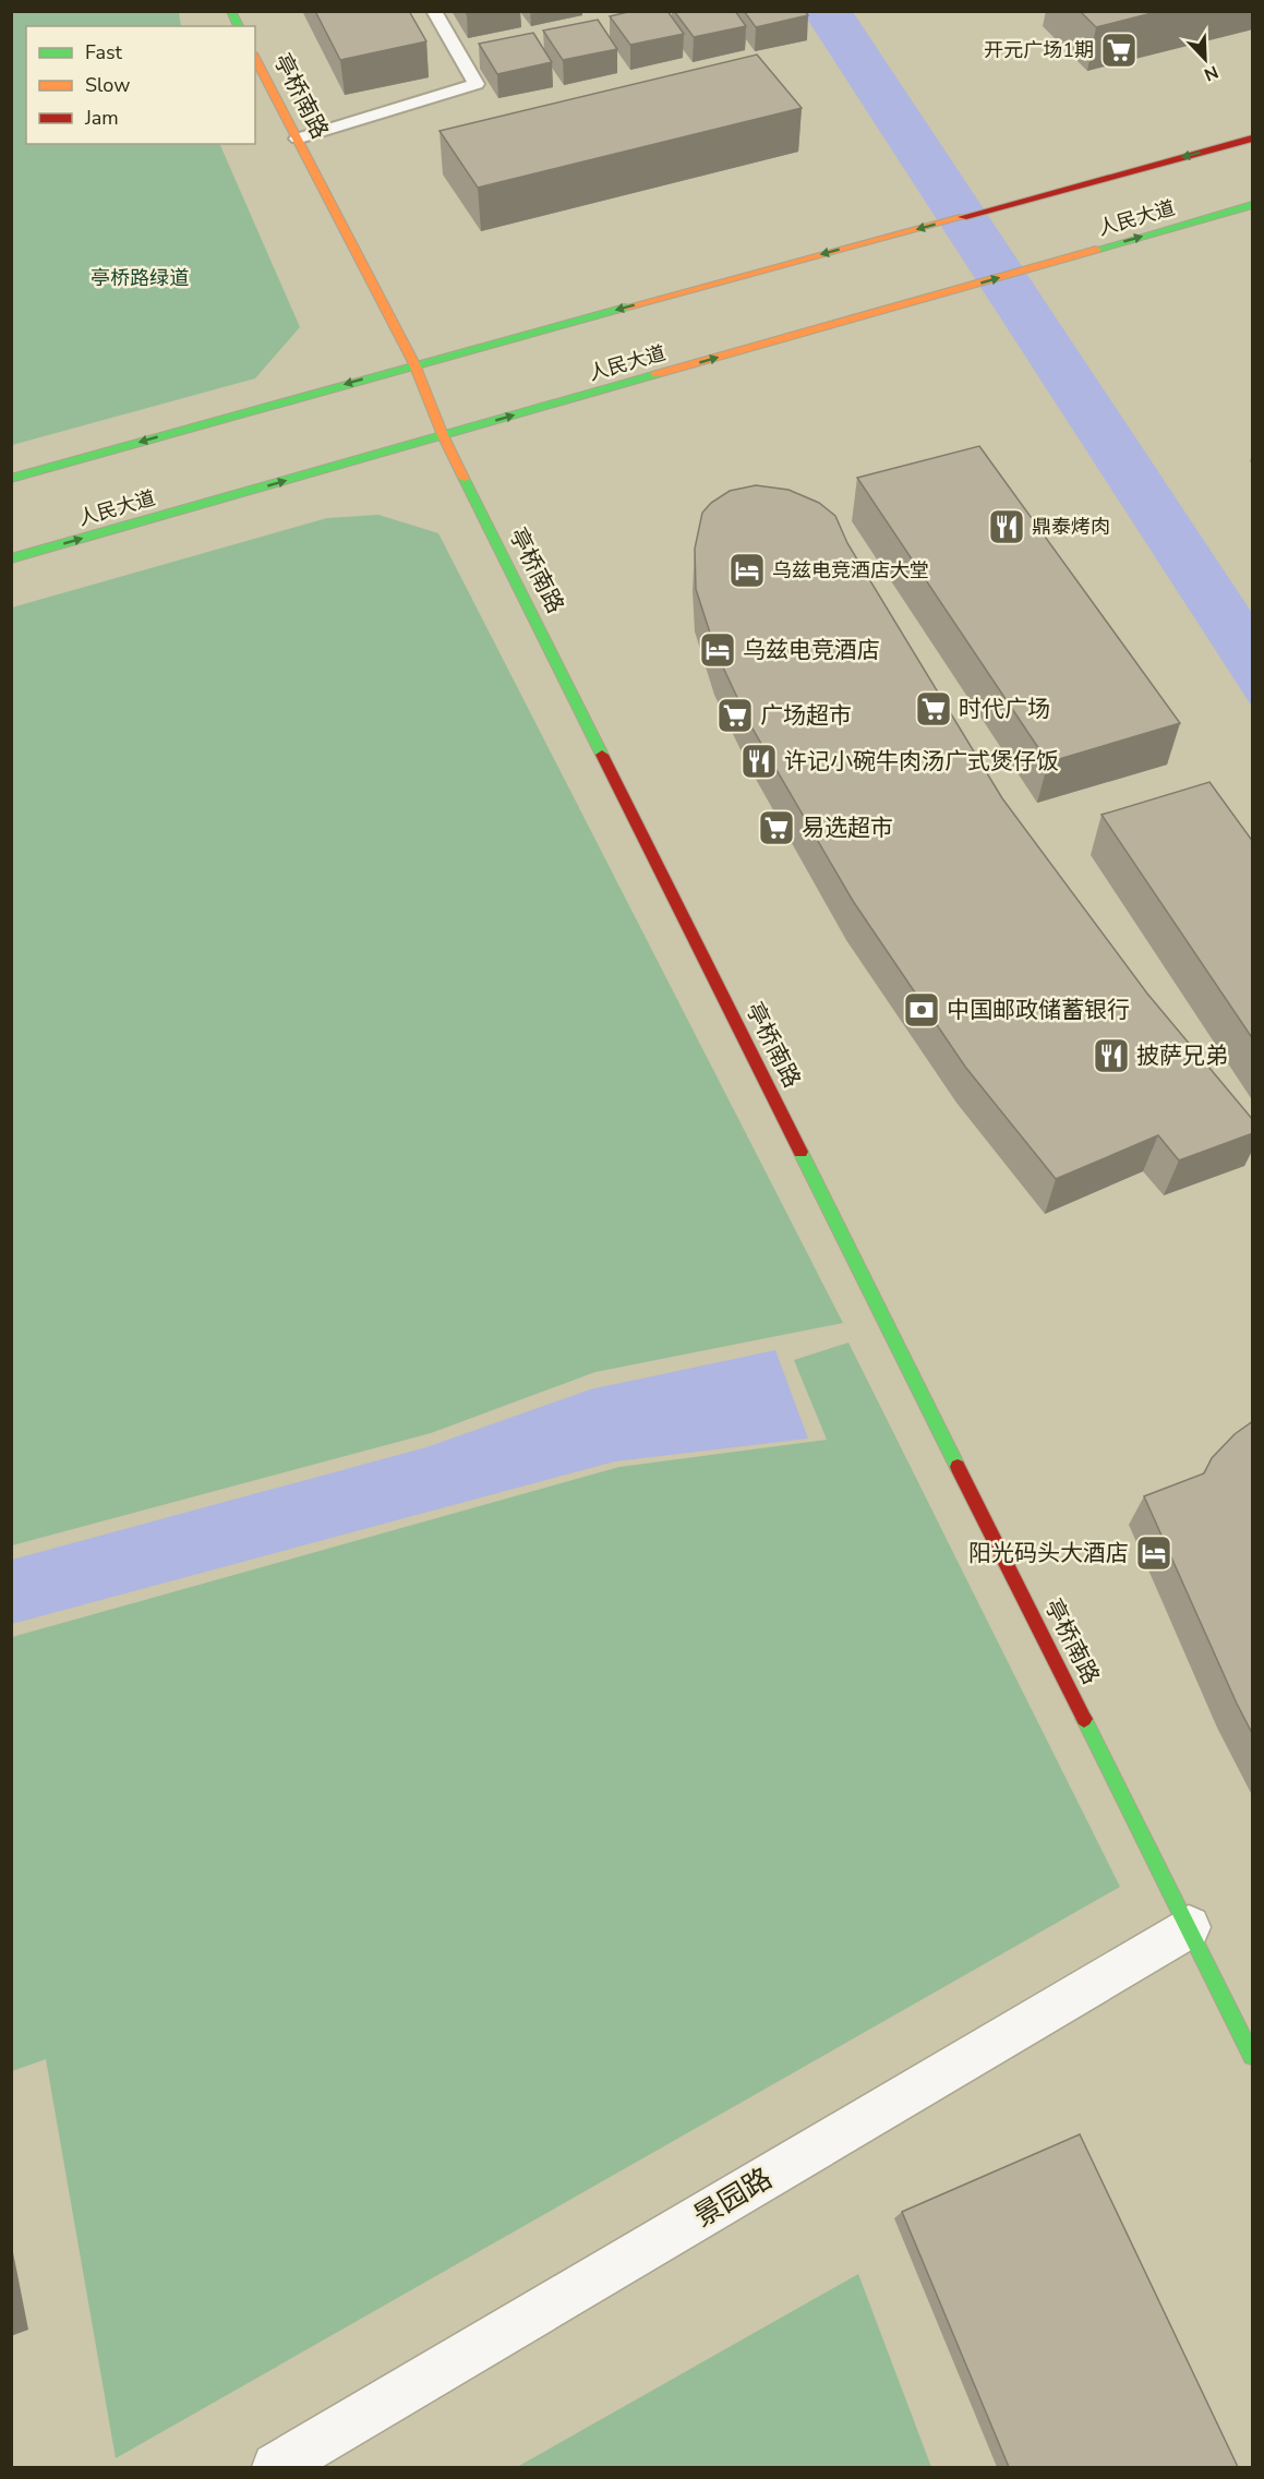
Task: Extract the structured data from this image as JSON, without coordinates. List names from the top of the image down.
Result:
{
  "streets": {
    "main road": ["亭桥南路", "人民大道"],
    "street": ["景园路"]
  },
  "crossings": [
    ["亭桥南路", "人民大道"],
    ["亭桥南路", "景园路"]
  ],
  "parks": ["亭桥路绿道"],
  "places": {
    "supermarket": [
      "开元广场1期",
      "时代广场",
      "广场超市",
      "易选超市"
    ],
    "restaurant": ["鼎泰烤肉", "许记小碗牛肉汤广式煲仔饭", "披萨兄弟"],
    "hotel": ["乌兹电竞酒店大堂", "乌兹电竞酒店", "阳光码头大酒店"],
    "bank": ["中国邮政储蓄银行"]
  },
  "legend": ["Fast", "Slow", "Jam"],
  "north": "bottom right"
}
